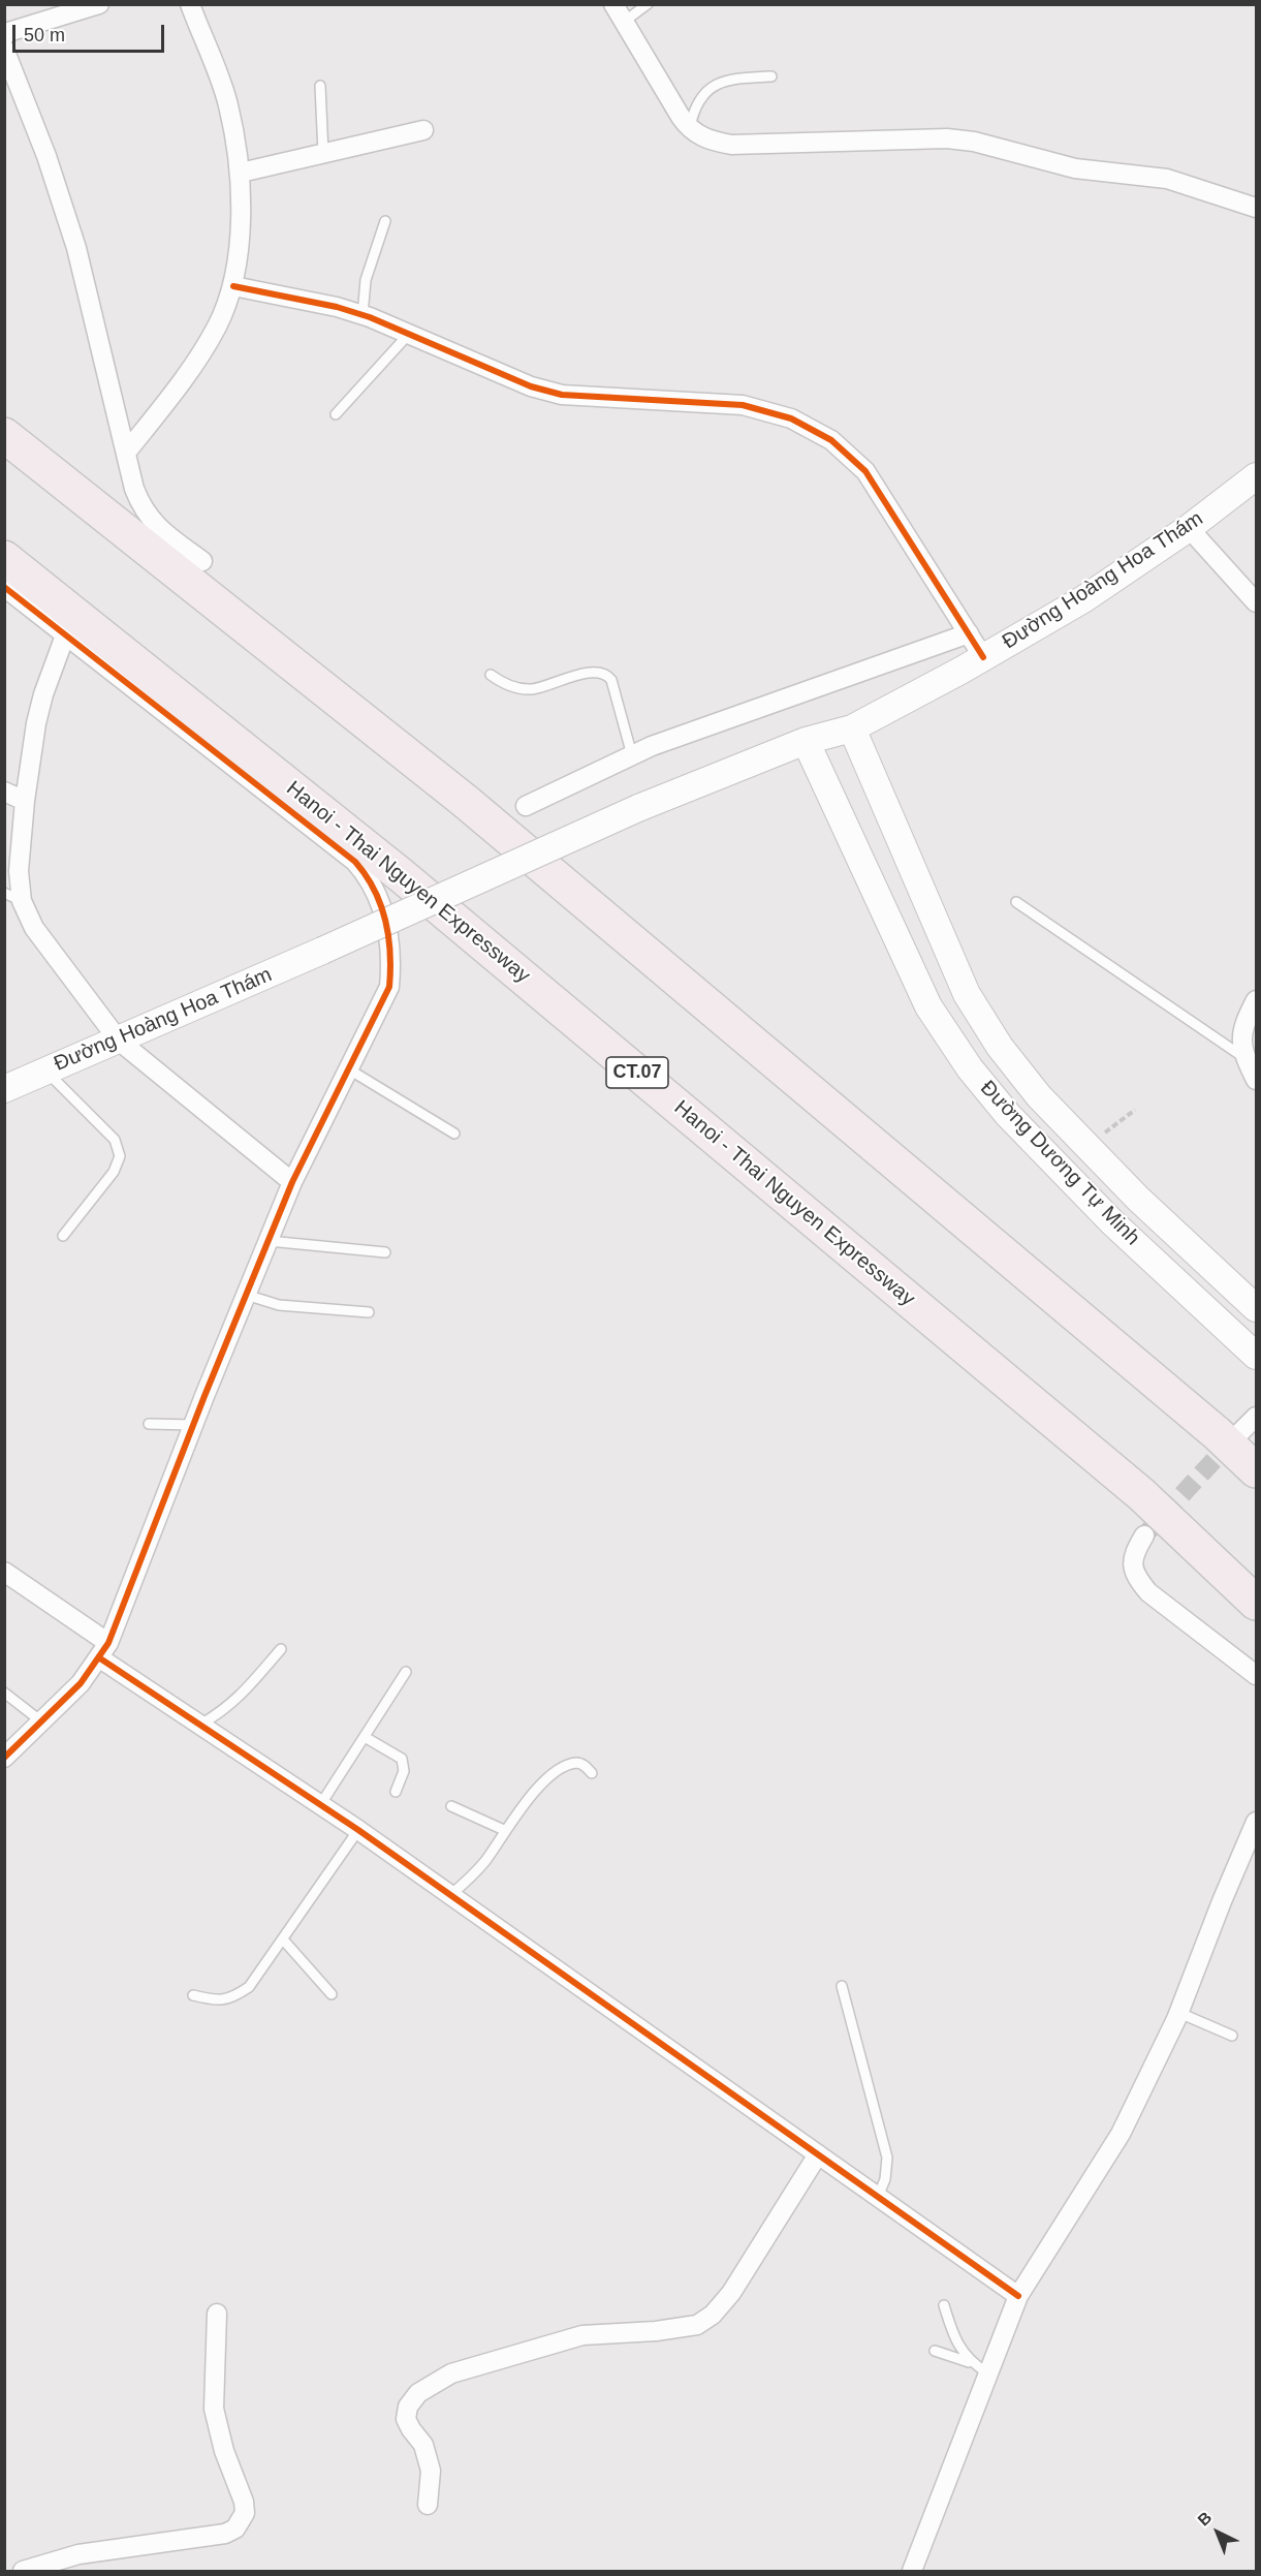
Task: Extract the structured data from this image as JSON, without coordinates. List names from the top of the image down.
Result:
{
  "streets": {
    "highway": ["Hanoi - Thai Nguyen Expressway", "CT.07"],
    "street": ["Đường Hoàng Hoa Thám", "Đường Dương Tự Minh"]
  },
  "crossings": [
    ["Đường Hoàng Hoa Thám", "Đường Dương Tự Minh"]
  ],
  "scale_bar": "50 m",
  "north": "top left"
}
